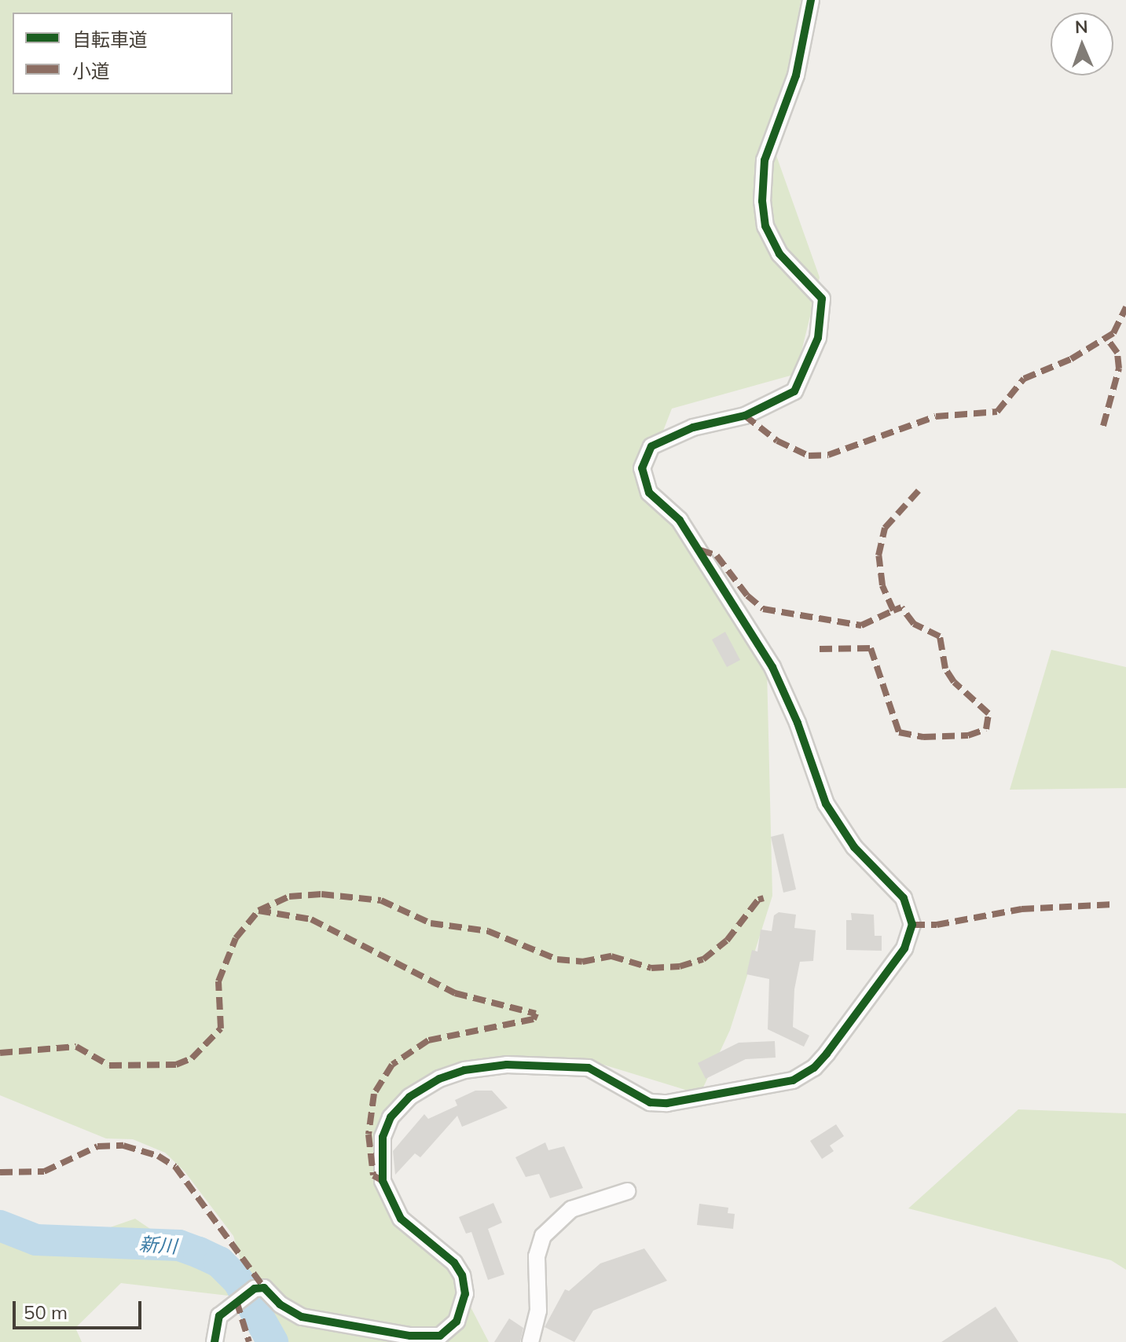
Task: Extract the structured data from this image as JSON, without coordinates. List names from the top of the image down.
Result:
{
  "water": ["新川"],
  "legend": ["自転車道", "小道"],
  "scale_bar": "50 m",
  "north": "top"
}
